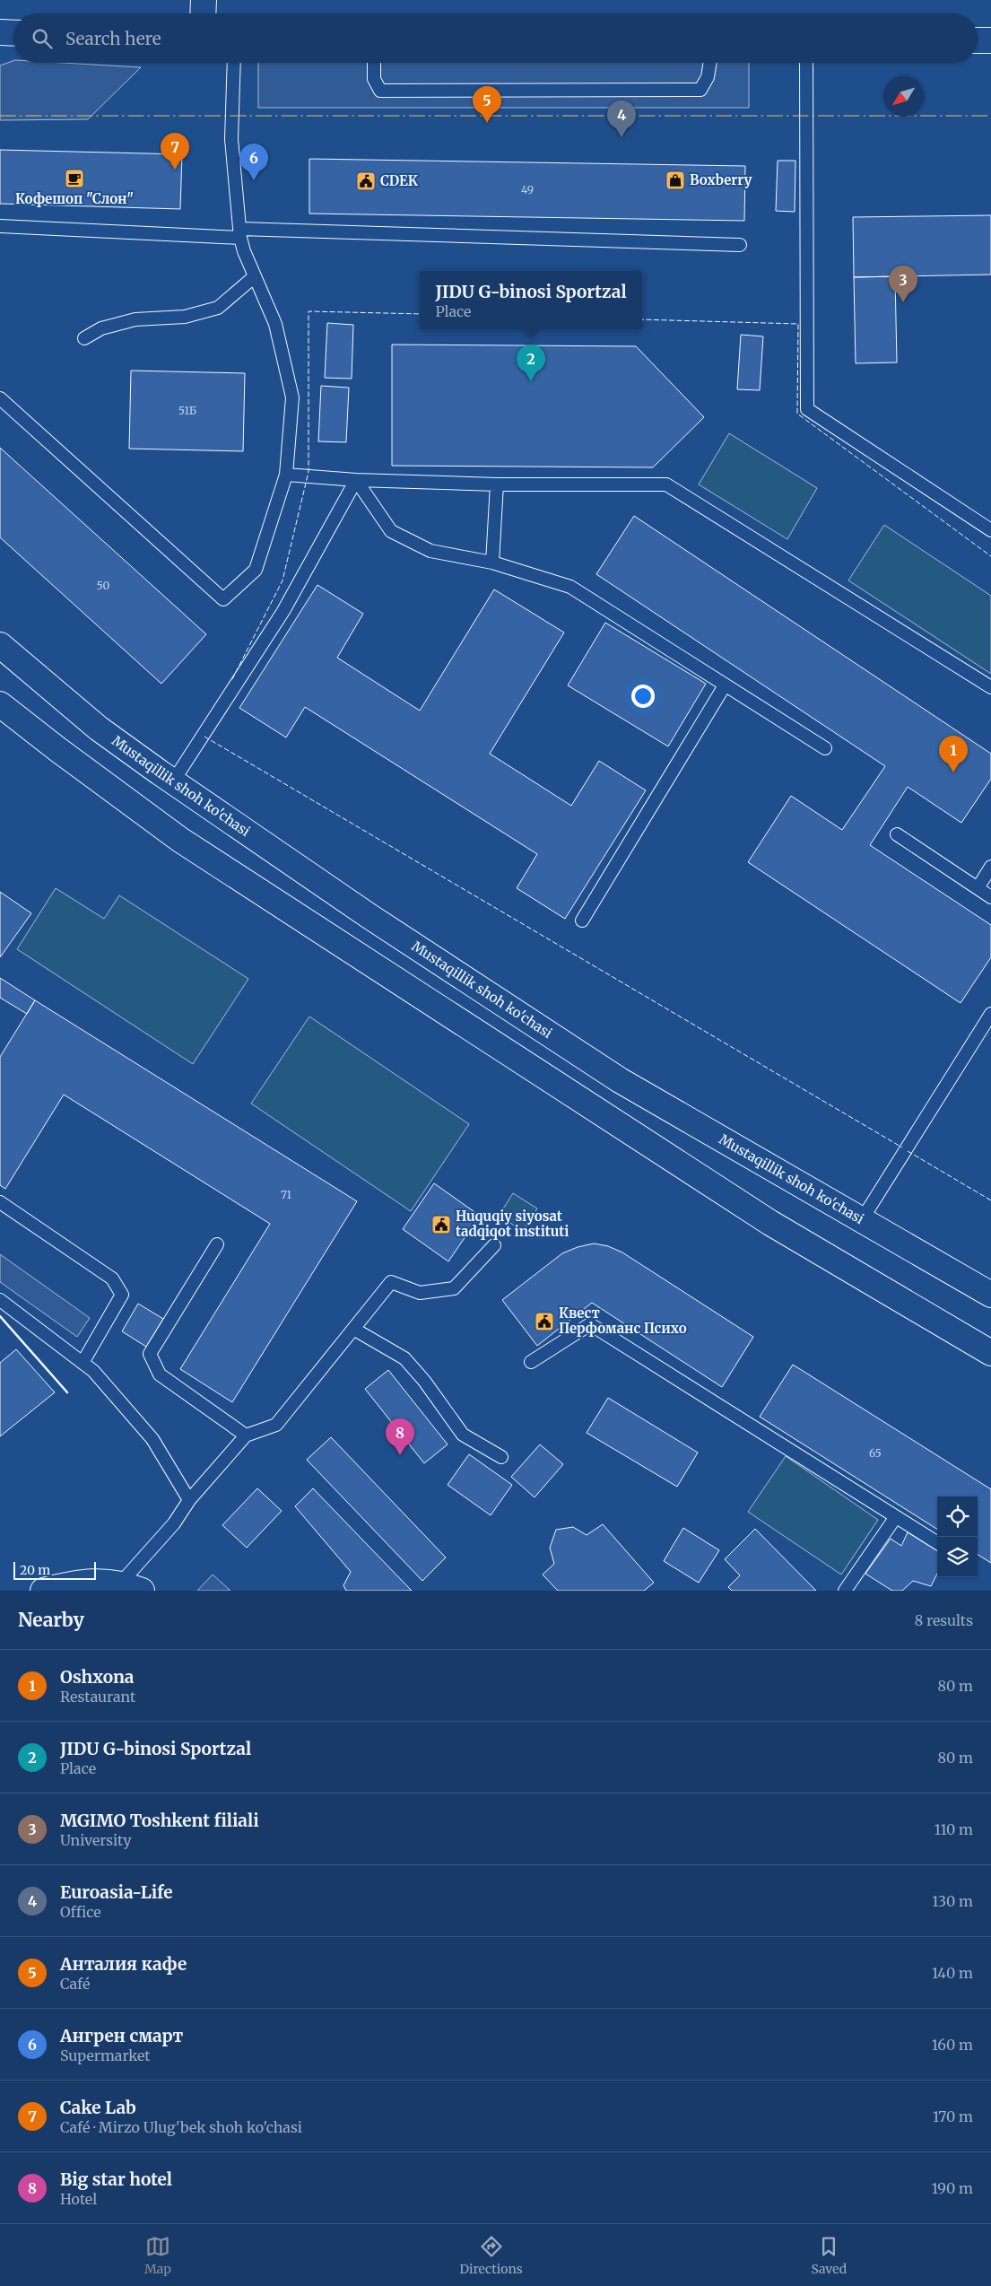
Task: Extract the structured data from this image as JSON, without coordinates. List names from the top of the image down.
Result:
{
  "streets": {
    "main road": ["Mustaqillik shoh ko'chasi"]
  },
  "places": {
    "cafe": ["Кофешоп \"Слон\""],
    "shop": ["Boxberry"],
    "public building": ["CDEK", "Huquqiy siyosat tadqiqot instituti", "Квест Перфоманс Психо"]
  },
  "house_numbers": [
    "49",
    "51Б",
    "50",
    "71",
    "65"
  ],
  "scale_bar": "20 m",
  "north": "bottom left",
  "page": {
    "search": "Search here",
    "pins": [
      "5",
      "4",
      "7",
      "6",
      "3",
      "2",
      "1",
      "8"
    ],
    "popup": ["JIDU G-binosi Sportzal", "Place"],
    "scale": "20 m",
    "heading": ["Nearby", "8 results"],
    "list": [
      {
        "mark": "1",
        "name": "Oshxona",
        "note": "Restaurant",
        "value": "80 m"
      },
      {
        "mark": "2",
        "name": "JIDU G-binosi Sportzal",
        "note": "Place",
        "value": "80 m"
      },
      {
        "mark": "3",
        "name": "MGIMO Toshkent filiali",
        "note": "University",
        "value": "110 m"
      },
      {
        "mark": "4",
        "name": "Euroasia-Life",
        "note": "Office",
        "value": "130 m"
      },
      {
        "mark": "5",
        "name": "Анталия кафе",
        "note": "Café",
        "value": "140 m"
      },
      {
        "mark": "6",
        "name": "Ангрен смарт",
        "note": "Supermarket",
        "value": "160 m"
      },
      {
        "mark": "7",
        "name": "Cake Lab",
        "note": "Café · Mirzo Ulug'bek shoh ko'chasi",
        "value": "170 m"
      },
      {
        "mark": "8",
        "name": "Big star hotel",
        "note": "Hotel",
        "value": "190 m"
      }
    ],
    "nav": ["Map", "Directions", "Saved"]
  }
}
